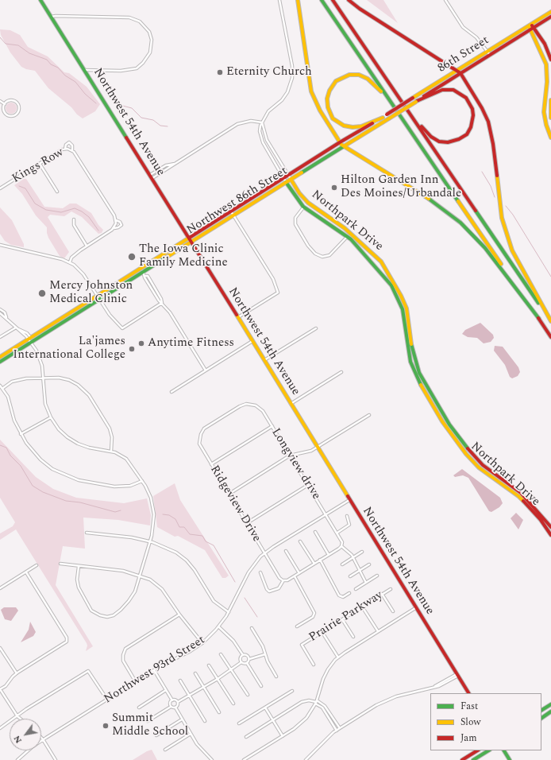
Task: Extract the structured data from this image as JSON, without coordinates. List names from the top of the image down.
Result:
{
  "streets": {
    "main road": [
      "86th Street",
      "Northwest 54th Avenue",
      "Northwest 86th Street",
      "Northpark Drive"
    ],
    "street": [
      "Kings Row",
      "Longview drive",
      "Ridgeview Drive",
      "Prairie Parkway",
      "Northwest 93rd Street"
    ]
  },
  "crossings": [
    ["86th Street", "Northwest 86th Street"],
    ["Northwest 54th Avenue", "Northwest 86th Street"],
    ["Northwest 54th Avenue", "Northwest 93rd Street"],
    ["Northwest 86th Street", "Northpark Drive"],
    ["Longview drive", "Ridgeview Drive"],
    ["Longview drive", "Northwest 93rd Street"],
    ["Ridgeview Drive", "Northwest 93rd Street"]
  ],
  "places": [
    "Eternity Church",
    "Hilton Garden Inn Des Moines/Urbandale",
    "The Iowa Clinic Family Medicine",
    "Mercy Johnston Medical Clinic",
    "Anytime Fitness",
    "La'james International College",
    "Summit Middle School"
  ],
  "legend": ["Fast", "Slow", "Jam"],
  "north": "bottom left"
}
